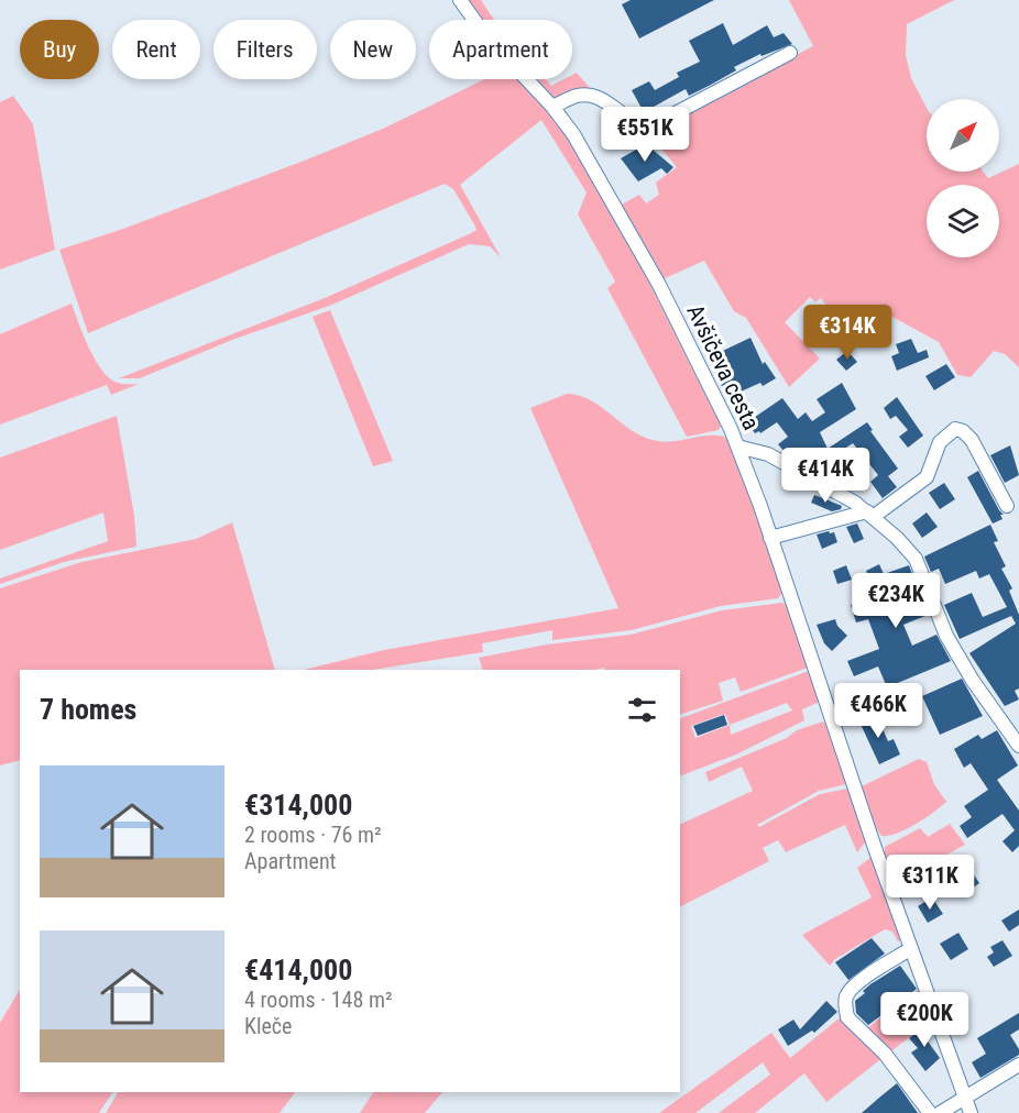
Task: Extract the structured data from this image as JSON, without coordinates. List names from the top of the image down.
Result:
{
  "streets": {
    "street": ["Avšičeva cesta"]
  },
  "north": "top right",
  "page": {
    "chip": [
      "Buy",
      "Rent",
      "Filters",
      "New",
      "Apartment"
    ],
    "price": [
      "€551K",
      "€314K",
      "€414K",
      "€234K",
      "€466K",
      "€311K",
      "€200K"
    ],
    "heading": "7 homes",
    "list": [
      {
        "name": "€314,000",
        "note": "2 rooms · 76 m² · Apartment"
      },
      {
        "name": "€414,000",
        "note": "4 rooms · 148 m² · Kleče"
      }
    ]
  }
}
